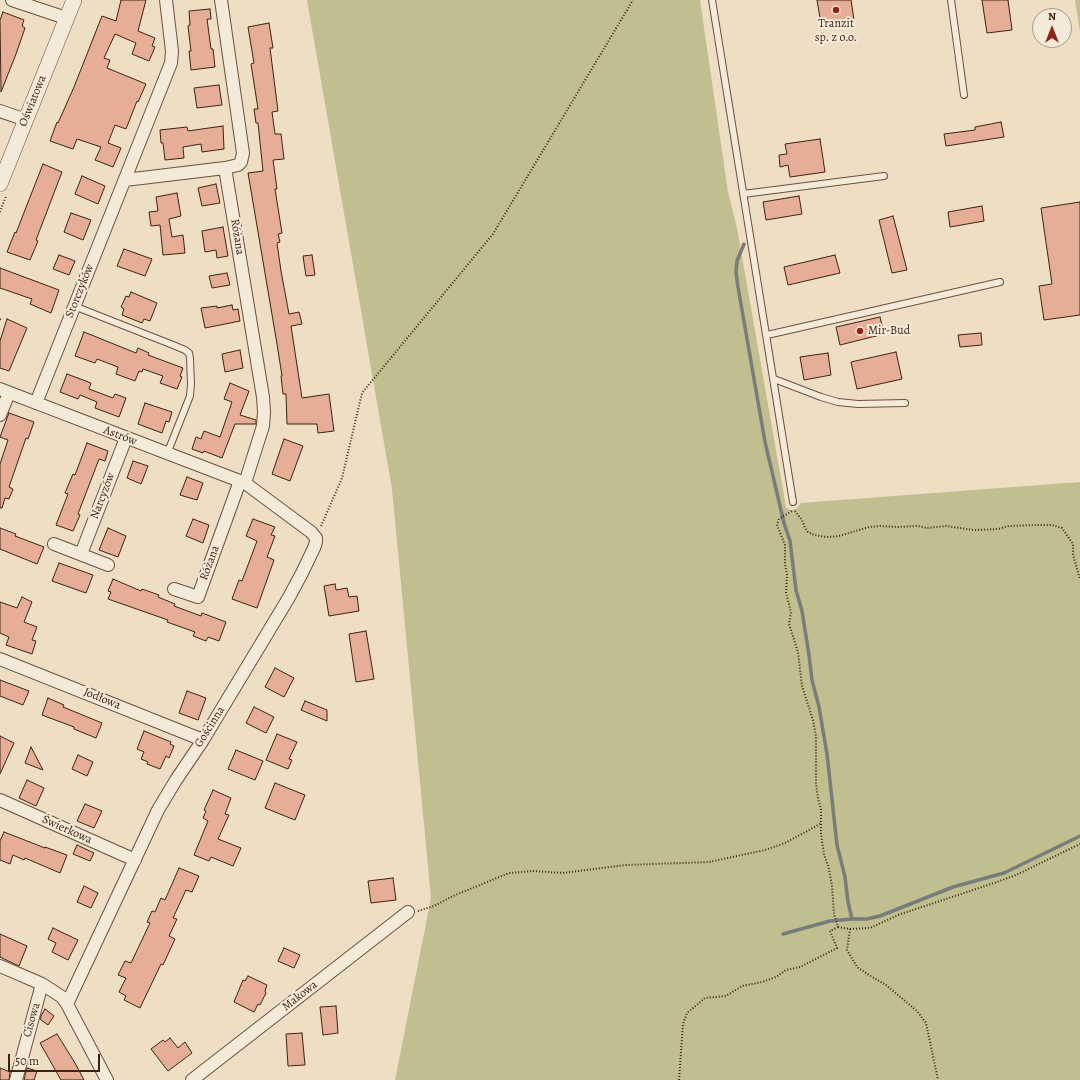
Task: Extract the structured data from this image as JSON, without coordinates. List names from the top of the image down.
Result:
{
  "streets": {
    "street": [
      "Oświatowa",
      "Różana",
      "Storczyków",
      "Astrów",
      "Narcyzów",
      "Jodłowa",
      "Gościnna",
      "Świerkowa",
      "Makowa",
      "Cisowa"
    ]
  },
  "crossings": [
    ["Różana", "Astrów"],
    ["Storczyków", "Astrów"],
    ["Astrów", "Narcyzów"],
    ["Jodłowa", "Gościnna"],
    ["Gościnna", "Świerkowa"]
  ],
  "places": ["Tranzit sp. z o.o.", "Mir-Bud"],
  "scale_bar": "50 m",
  "north": "top"
}
